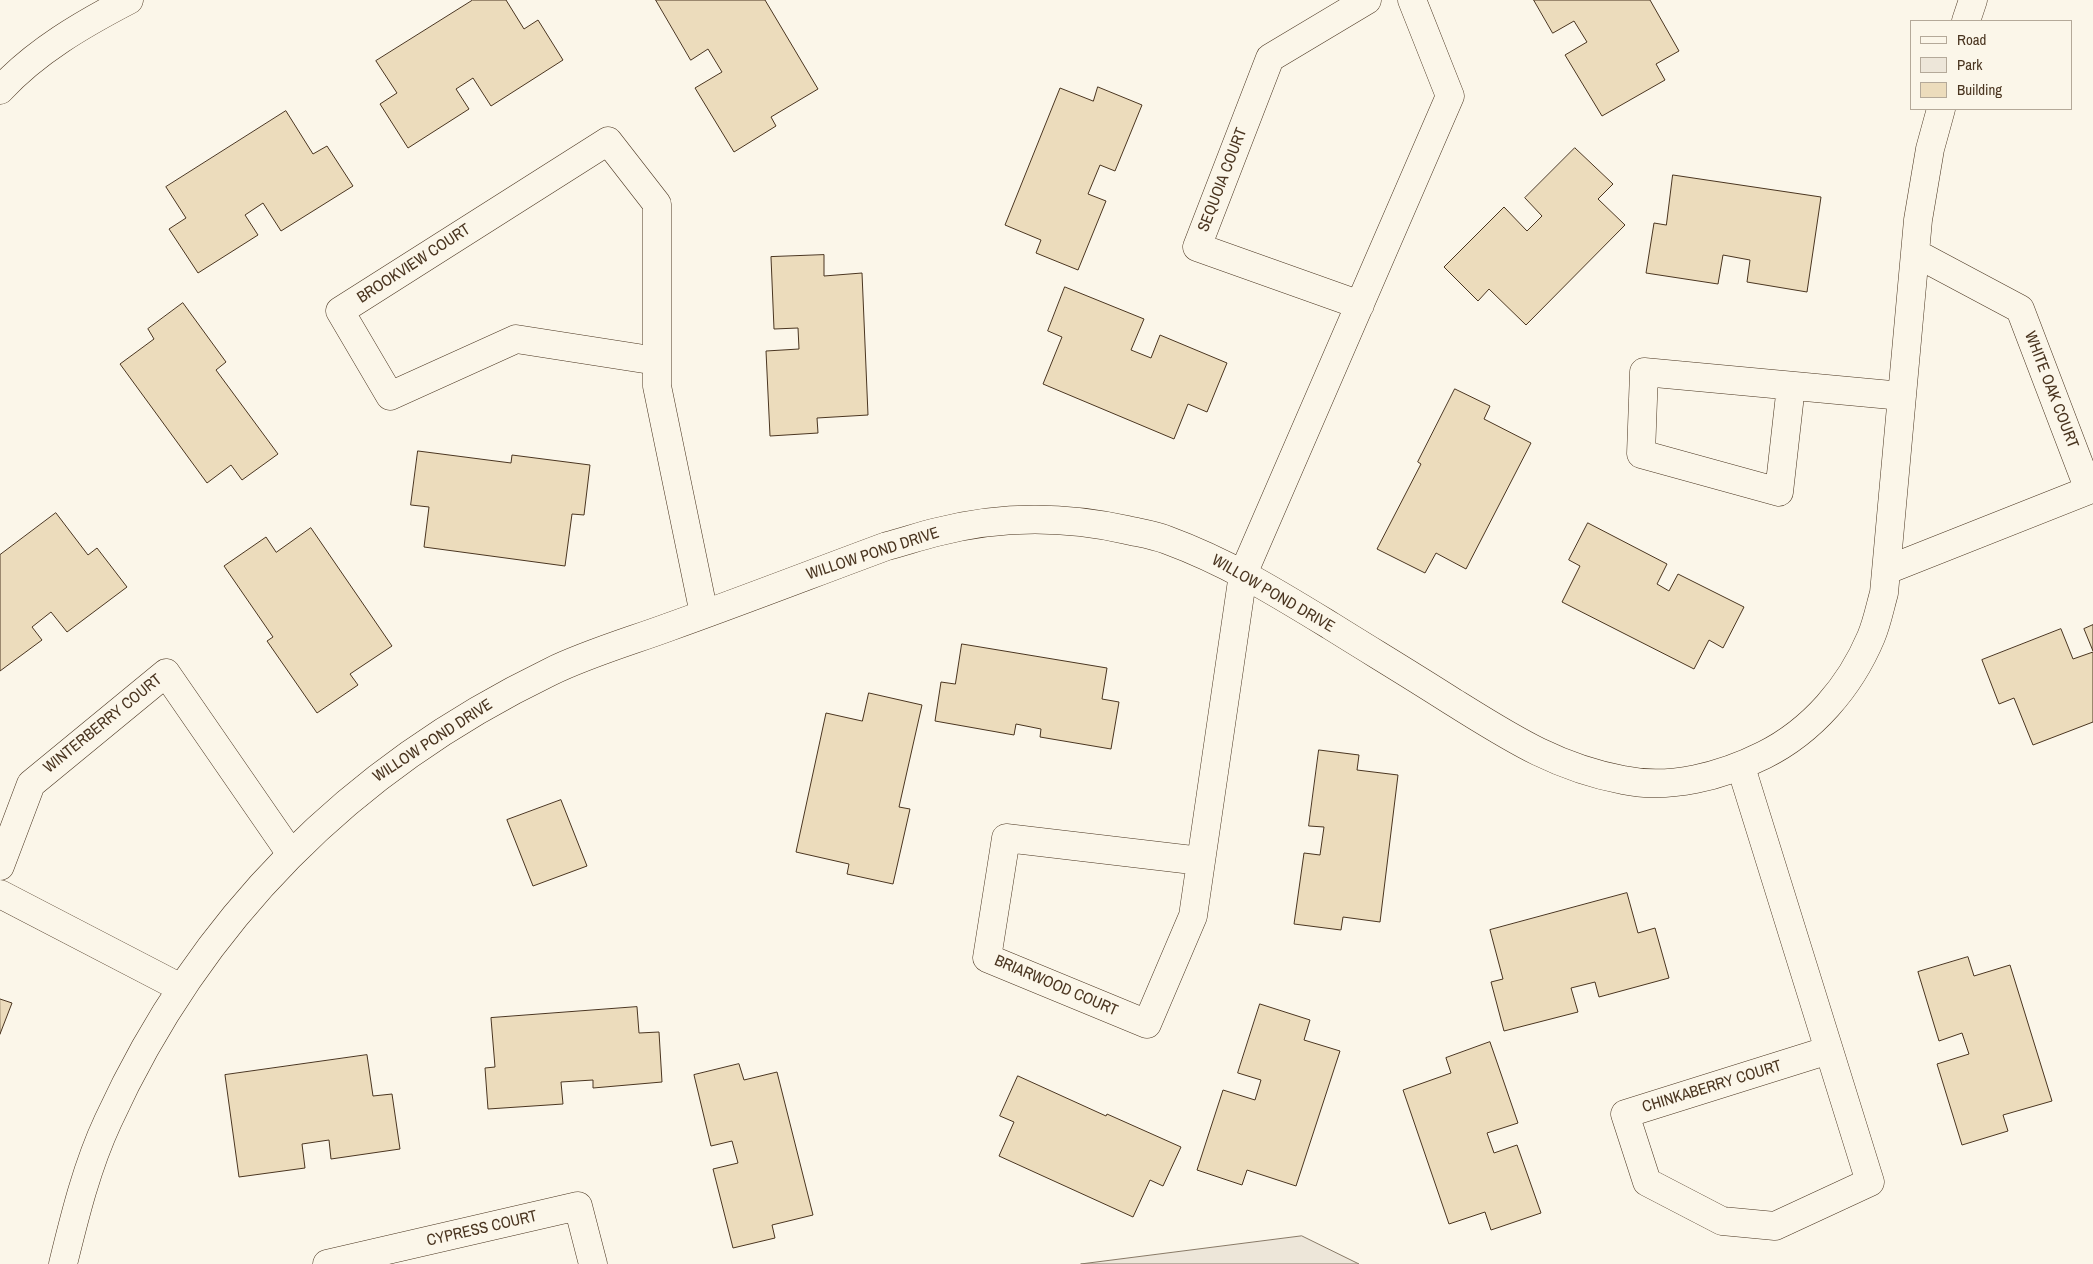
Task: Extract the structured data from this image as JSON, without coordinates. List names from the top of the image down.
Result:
{
  "streets": {
    "street": [
      "SEQUOIA COURT",
      "BROOKVIEW COURT",
      "WHITE OAK COURT",
      "WILLOW POND DRIVE",
      "WINTERBERRY COURT",
      "BRIARWOOD COURT",
      "CHINKABERRY COURT",
      "CYPRESS COURT"
    ]
  },
  "crossings": [
    ["BROOKVIEW COURT", "WILLOW POND DRIVE"],
    ["WHITE OAK COURT", "WILLOW POND DRIVE"],
    ["WILLOW POND DRIVE", "WINTERBERRY COURT"],
    ["WILLOW POND DRIVE", "BRIARWOOD COURT"],
    ["WILLOW POND DRIVE", "CHINKABERRY COURT"]
  ],
  "legend": ["Road", "Park", "Building"]
}
